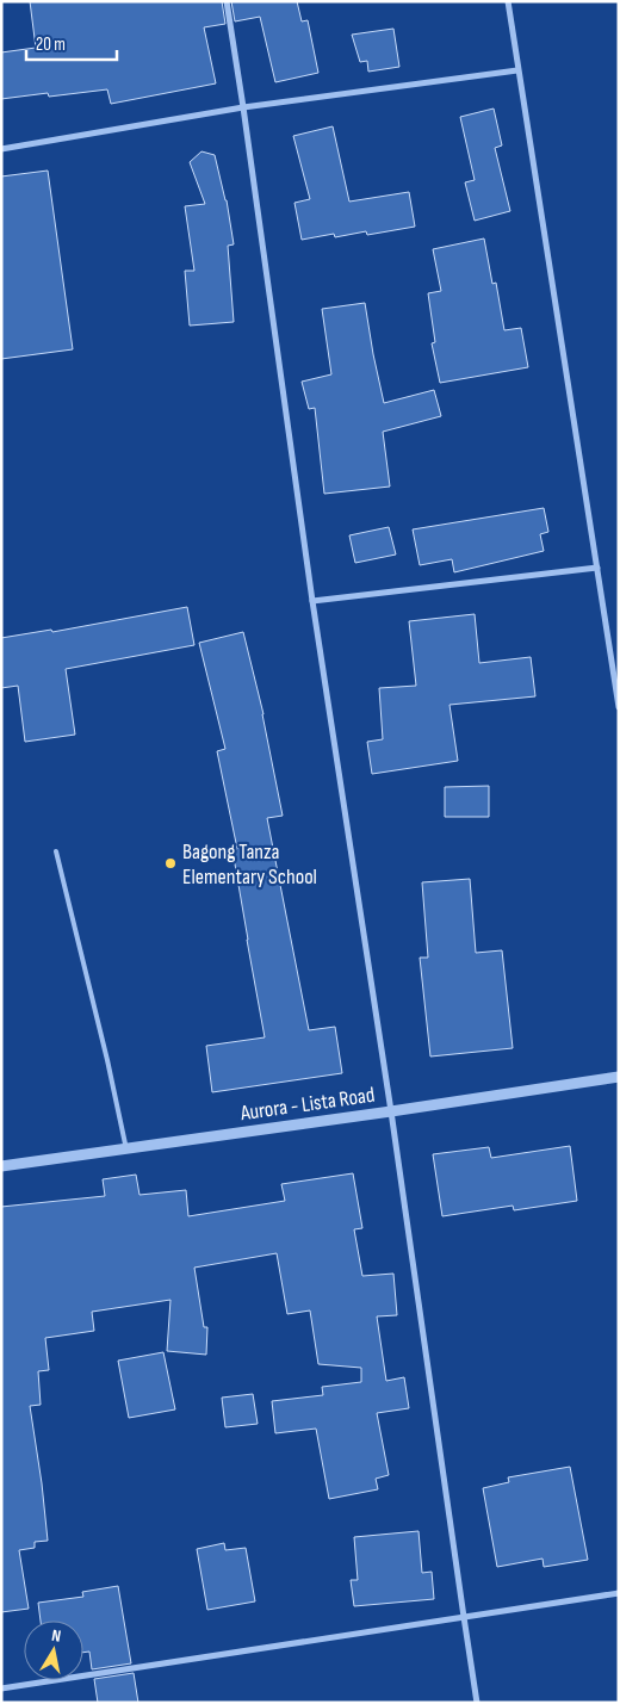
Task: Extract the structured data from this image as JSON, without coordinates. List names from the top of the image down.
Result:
{
  "streets": {
    "street": ["Aurora - Lista Road"]
  },
  "places": ["Bagong Tanza Elementary School"],
  "scale_bar": "20 m",
  "north": "top"
}
